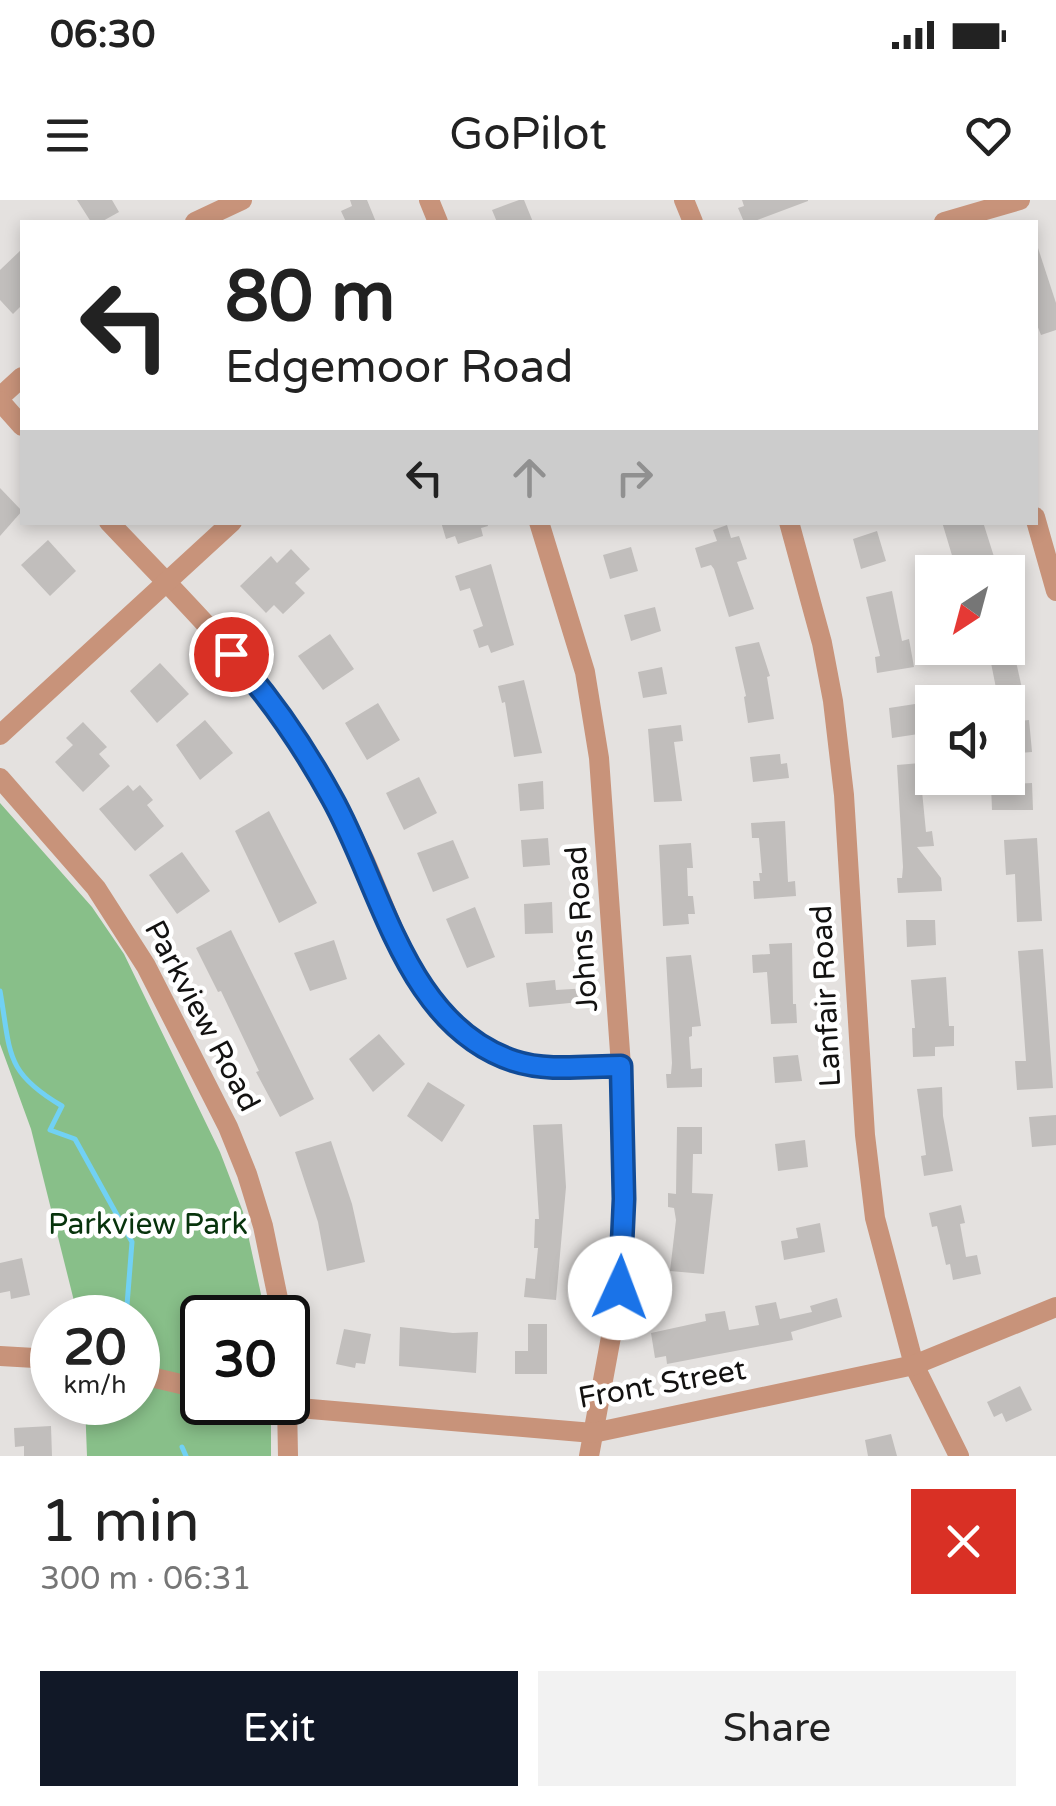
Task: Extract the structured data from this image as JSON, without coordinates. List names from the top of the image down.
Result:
{
  "streets": {
    "street": [
      "Johns Road",
      "Lanfair Road",
      "Parkview Road",
      "Front Street"
    ]
  },
  "crossings": [
    ["Johns Road", "Front Street"],
    ["Lanfair Road", "Front Street"]
  ],
  "parks": ["Parkview Park"],
  "north": "bottom left",
  "page": {
    "status": "06:30",
    "header": "GoPilot",
    "turn": ["80 m", "Edgemoor Road"],
    "speed": "20 km/h",
    "limit": "30",
    "heading": ["1 min", "300 m · 06:31"],
    "buttons": ["Exit", "Share"]
  }
}
